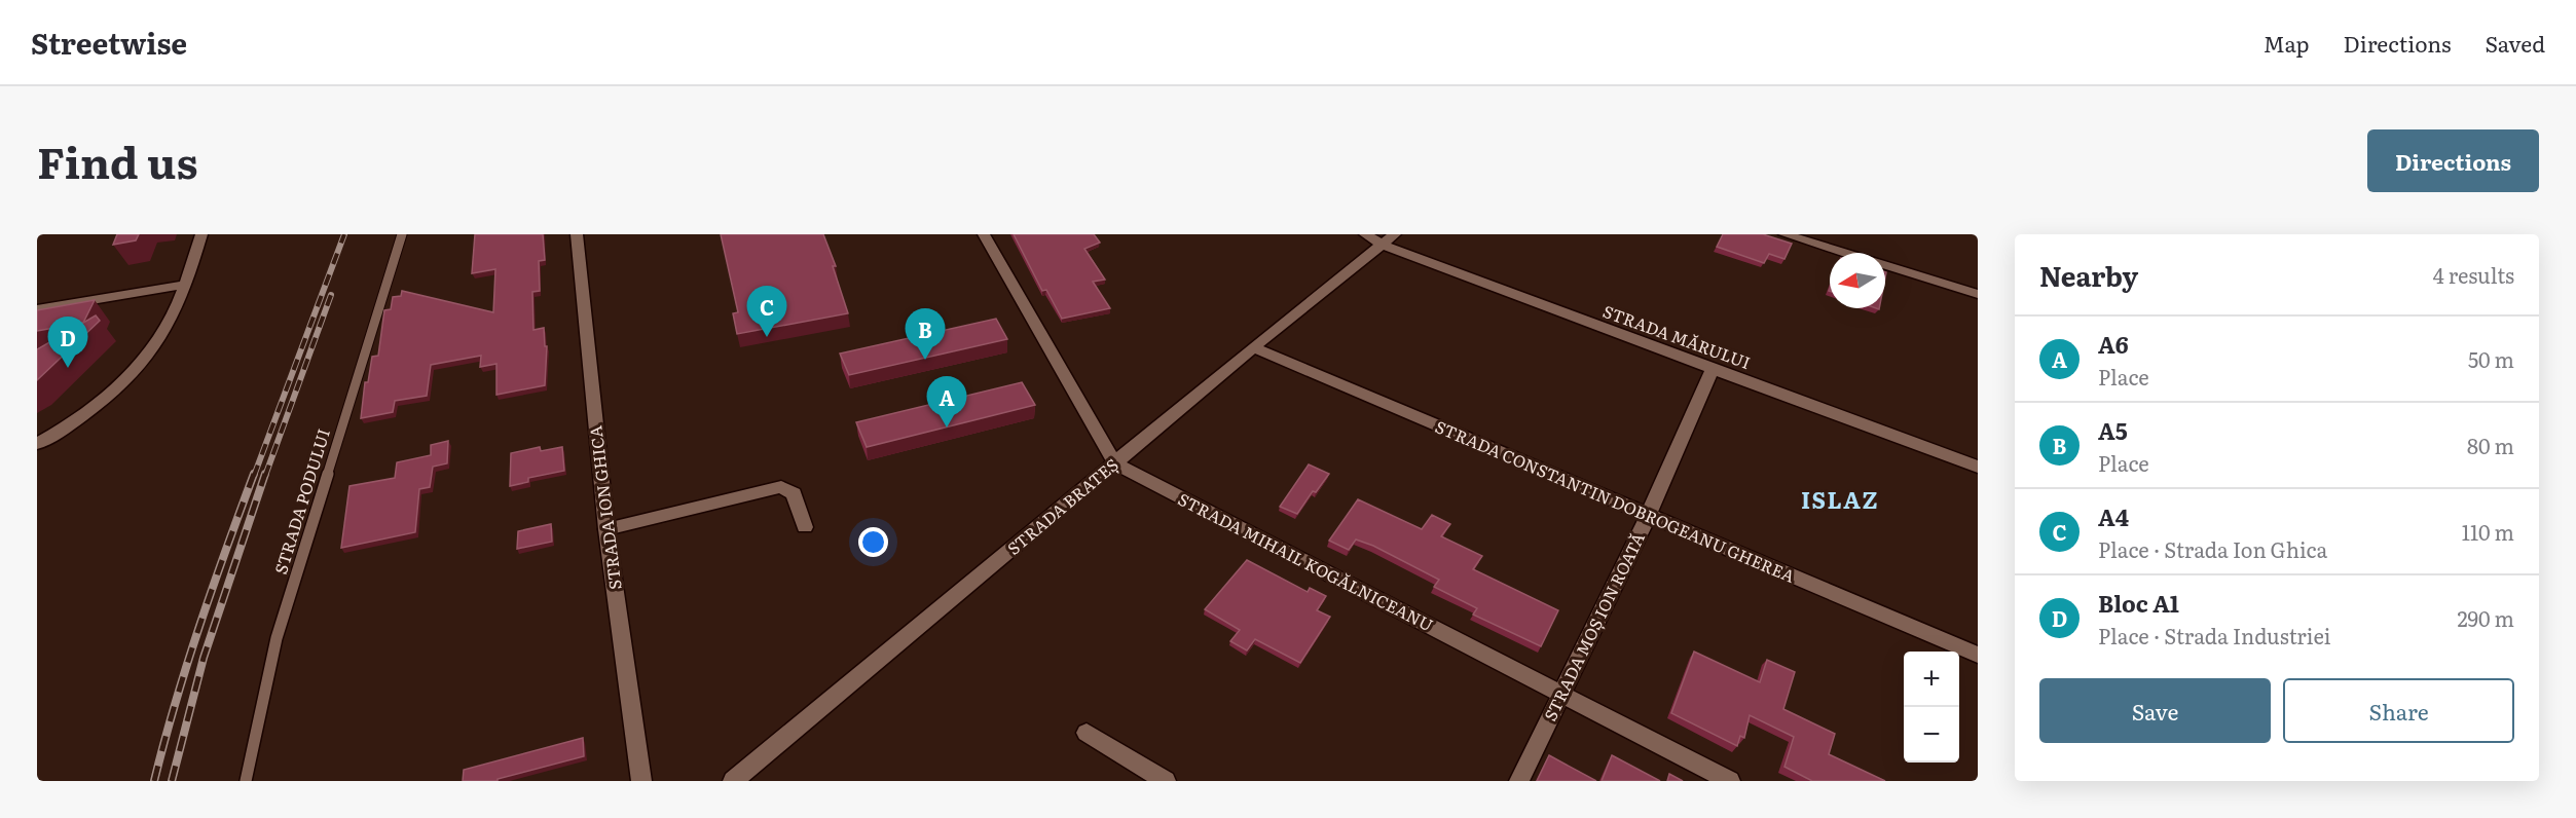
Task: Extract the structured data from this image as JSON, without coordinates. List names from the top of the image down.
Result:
{
  "streets": {
    "street": [
      "STRADA MĂRULUI",
      "STRADA CONSTANTIN DOBROGEANU GHEREA",
      "STRADA BRATEȘ",
      "STRADA ION GHICA",
      "STRADA MIHAIL KOGĂLNICEANU",
      "STRADA MOȘ ION ROATĂ"
    ],
    "lane": ["STRADA PODULUI"]
  },
  "crossings": [
    ["STRADA MĂRULUI", "STRADA BRATEȘ"],
    ["STRADA MĂRULUI", "STRADA MOȘ ION ROATĂ"],
    ["STRADA CONSTANTIN DOBROGEANU GHEREA", "STRADA BRATEȘ"],
    ["STRADA CONSTANTIN DOBROGEANU GHEREA", "STRADA MOȘ ION ROATĂ"],
    ["STRADA BRATEȘ", "STRADA MIHAIL KOGĂLNICEANU"],
    ["STRADA MIHAIL KOGĂLNICEANU", "STRADA MOȘ ION ROATĂ"]
  ],
  "districts": ["ISLAZ"],
  "north": "left",
  "page": {
    "header": "Streetwise",
    "nav": ["Map", "Directions", "Saved"],
    "title": "Find us",
    "buttons": [
      "Directions",
      ["Save", "Share"]
    ],
    "heading": ["Nearby", "4 results"],
    "pins": [
      "C",
      "B",
      "D",
      "A"
    ],
    "list": [
      {
        "mark": "A",
        "name": "A6",
        "note": "Place",
        "value": "50 m"
      },
      {
        "mark": "B",
        "name": "A5",
        "note": "Place",
        "value": "80 m"
      },
      {
        "mark": "C",
        "name": "A4",
        "note": "Place · Strada Ion Ghica",
        "value": "110 m"
      },
      {
        "mark": "D",
        "name": "Bloc A1",
        "note": "Place · Strada Industriei",
        "value": "290 m"
      }
    ],
    "map_buttons": ["+", "−"]
  }
}
